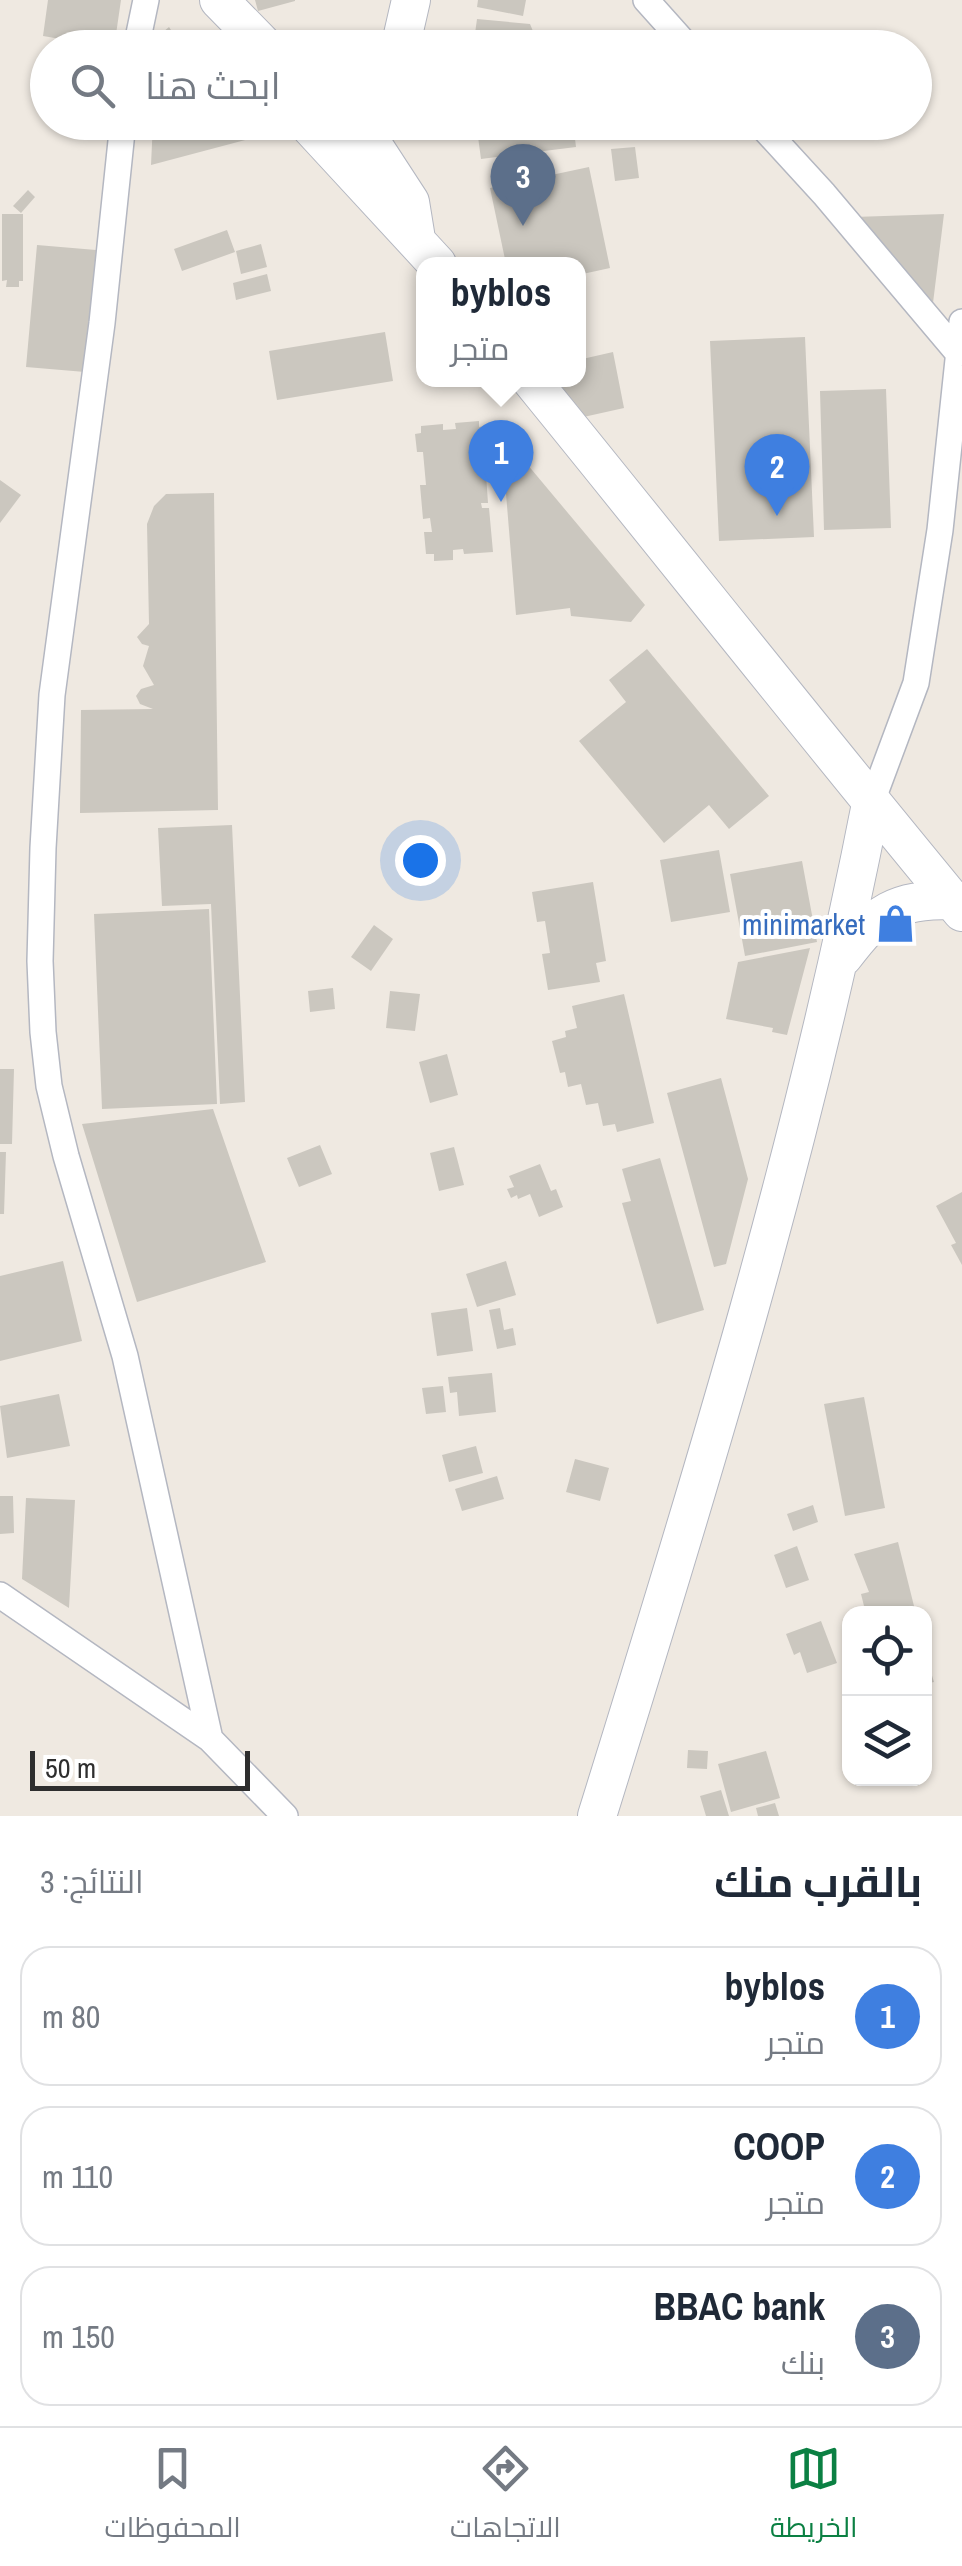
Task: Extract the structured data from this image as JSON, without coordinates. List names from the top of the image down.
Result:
{
  "places": {
    "shop": ["minimarket"]
  },
  "scale_bar": "50 m",
  "page": {
    "search": "ابحث هنا",
    "pins": ["3", "1", "2"],
    "popup": ["byblos", "متجر"],
    "scale": "50 m",
    "heading": ["بالقرب منك", "النتائج: 3"],
    "list": [
      {
        "mark": "1",
        "name": "byblos",
        "note": "متجر",
        "value": "80 m"
      },
      {
        "mark": "2",
        "name": "COOP",
        "note": "متجر",
        "value": "110 m"
      },
      {
        "mark": "3",
        "name": "BBAC bank",
        "note": "بنك",
        "value": "150 m"
      }
    ],
    "nav": ["الخريطة", "الاتجاهات", "المحفوظات"]
  }
}
